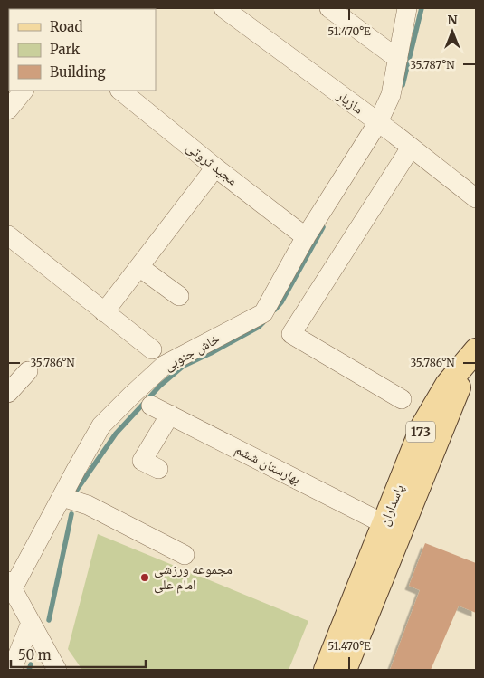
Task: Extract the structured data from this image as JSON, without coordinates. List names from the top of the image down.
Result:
{
  "streets": {
    "main road": ["173", "پاسداران"],
    "street": [
      "مازیار",
      "مجید ثروتی",
      "خاش جنوبی",
      "بهارستان ششم"
    ]
  },
  "crossings": [
    ["مازیار", "خاش جنوبی"],
    ["مجید ثروتی", "خاش جنوبی"],
    ["بهارستان ششم", "پاسداران"]
  ],
  "places": ["مجموعه ورزشی امام علی"],
  "legend": ["Road", "Park", "Building"],
  "scale_bar": "50 m",
  "north": "top",
  "coordinates": ["51.470°E", "35.787°N", "35.786°N"]
}
